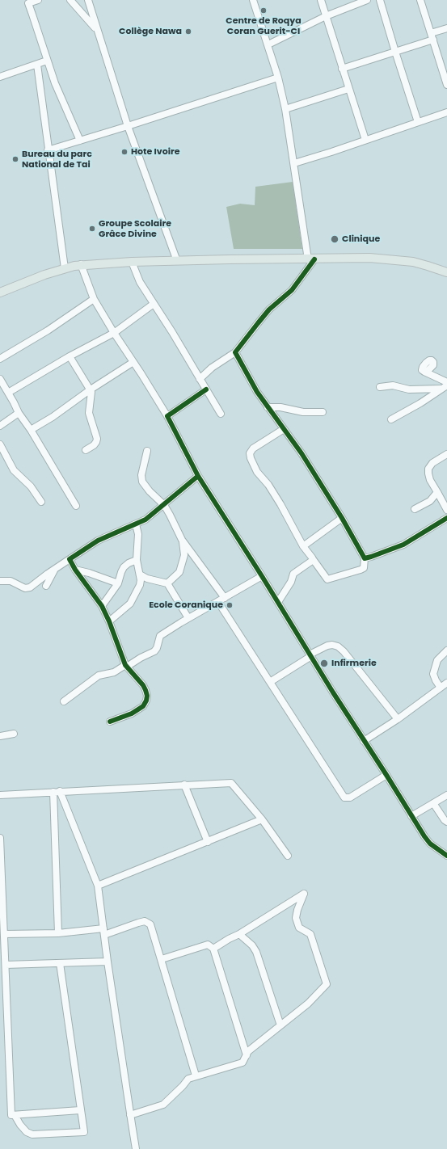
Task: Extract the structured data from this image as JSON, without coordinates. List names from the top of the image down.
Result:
{
  "places": [
    "Centre de Roqya Coran Guerit-CI",
    "Collège Nawa",
    "Hote Ivoire",
    "Bureau du parc National de Tai",
    "Groupe Scolaire Grâce Divine",
    "Clinique",
    "Ecole Coranique",
    "Infirmerie"
  ]
}
